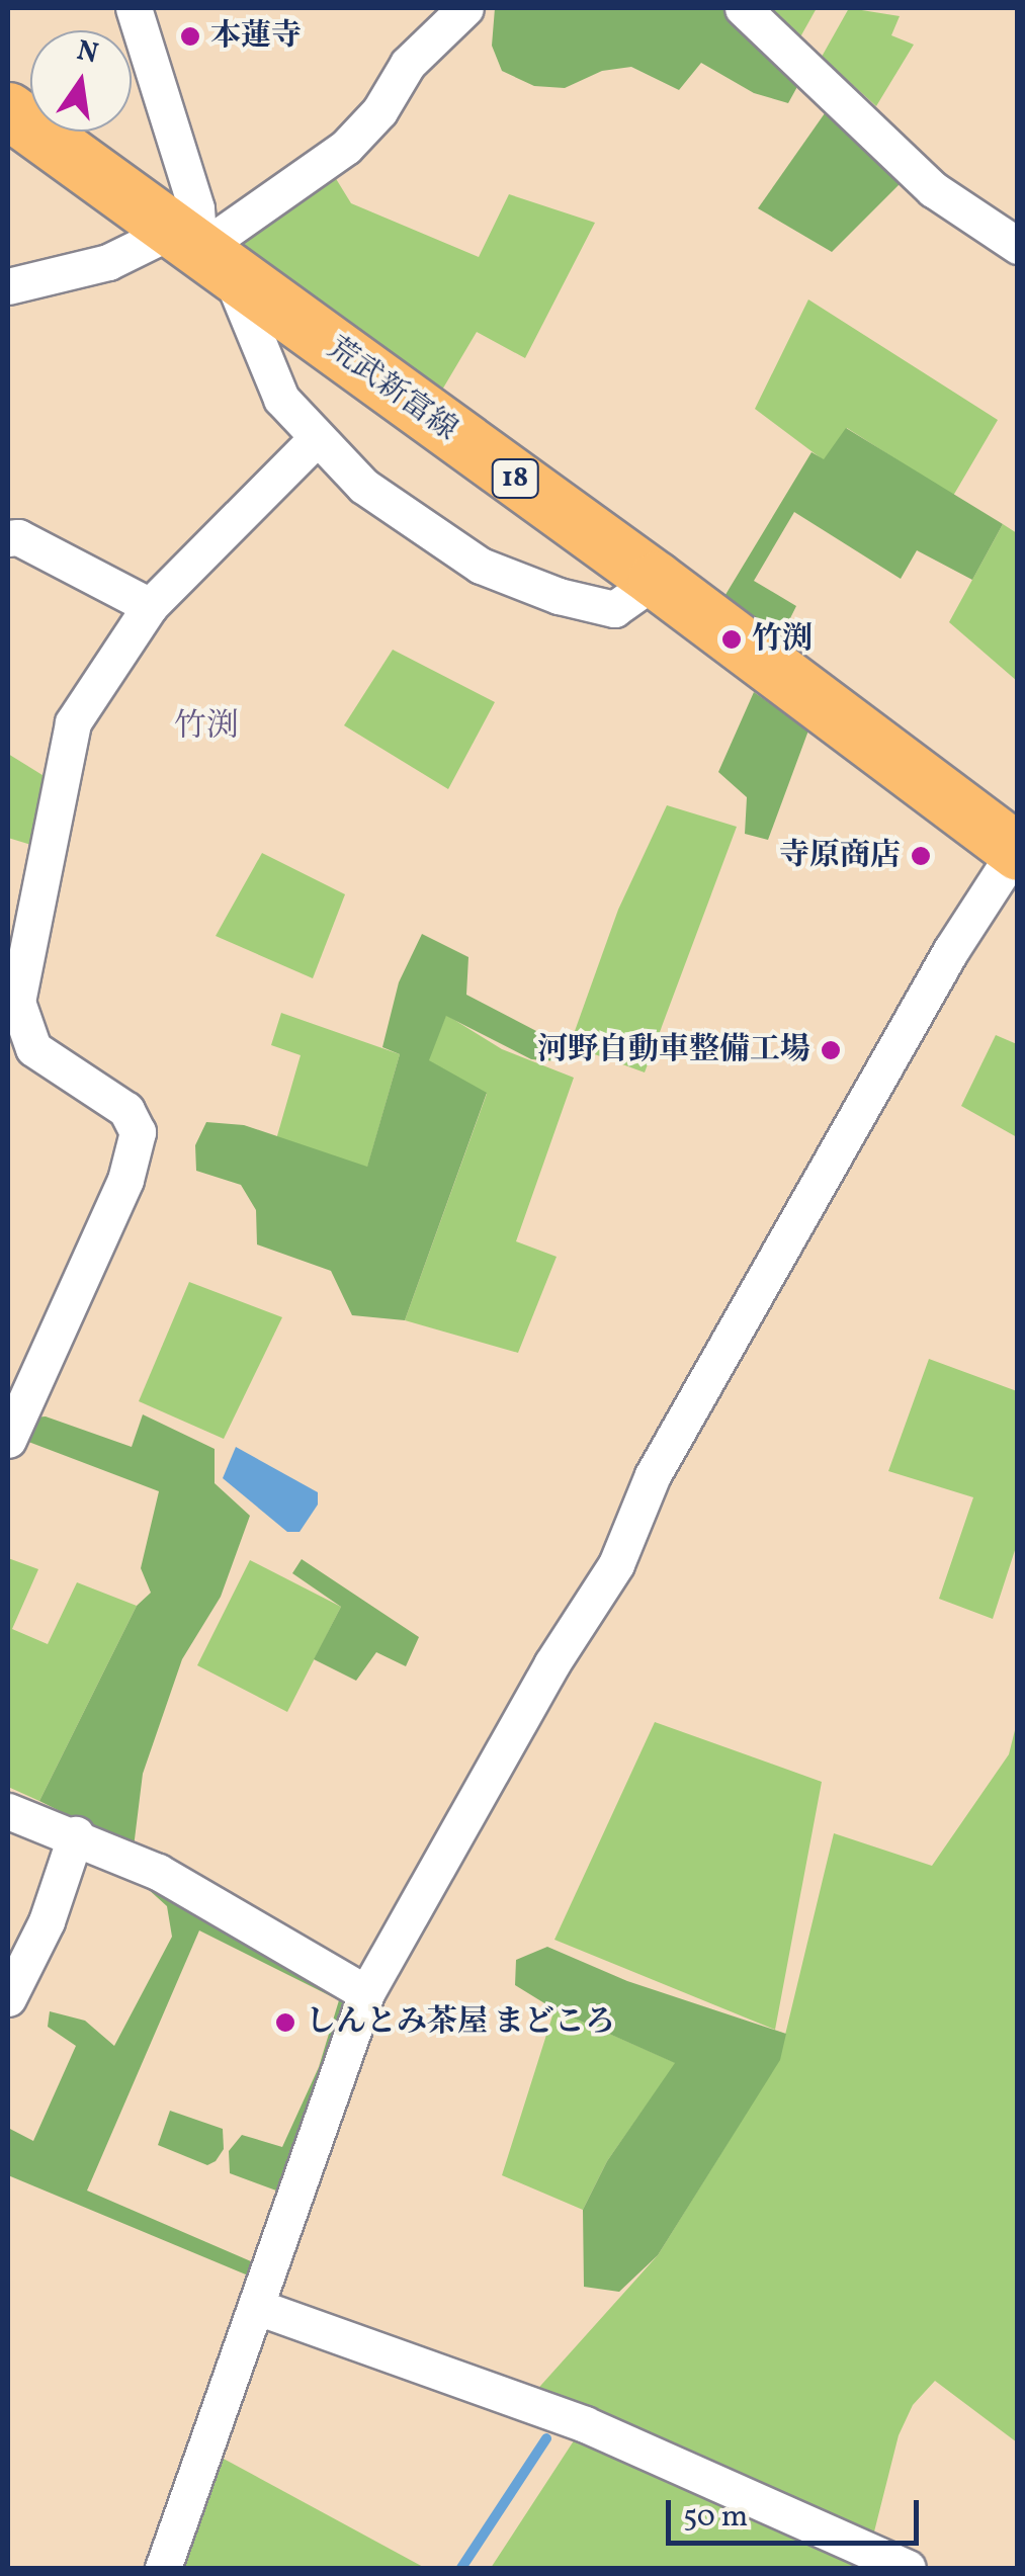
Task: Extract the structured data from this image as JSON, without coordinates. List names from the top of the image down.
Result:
{
  "streets": {
    "main road": ["荒武新富線", "18"]
  },
  "districts": ["竹渕"],
  "places": [
    "本蓮寺",
    "竹渕",
    "寺原商店",
    "河野自動車整備工場",
    "しんとみ茶屋 まどころ"
  ],
  "scale_bar": "50 m",
  "north": "top"
}
